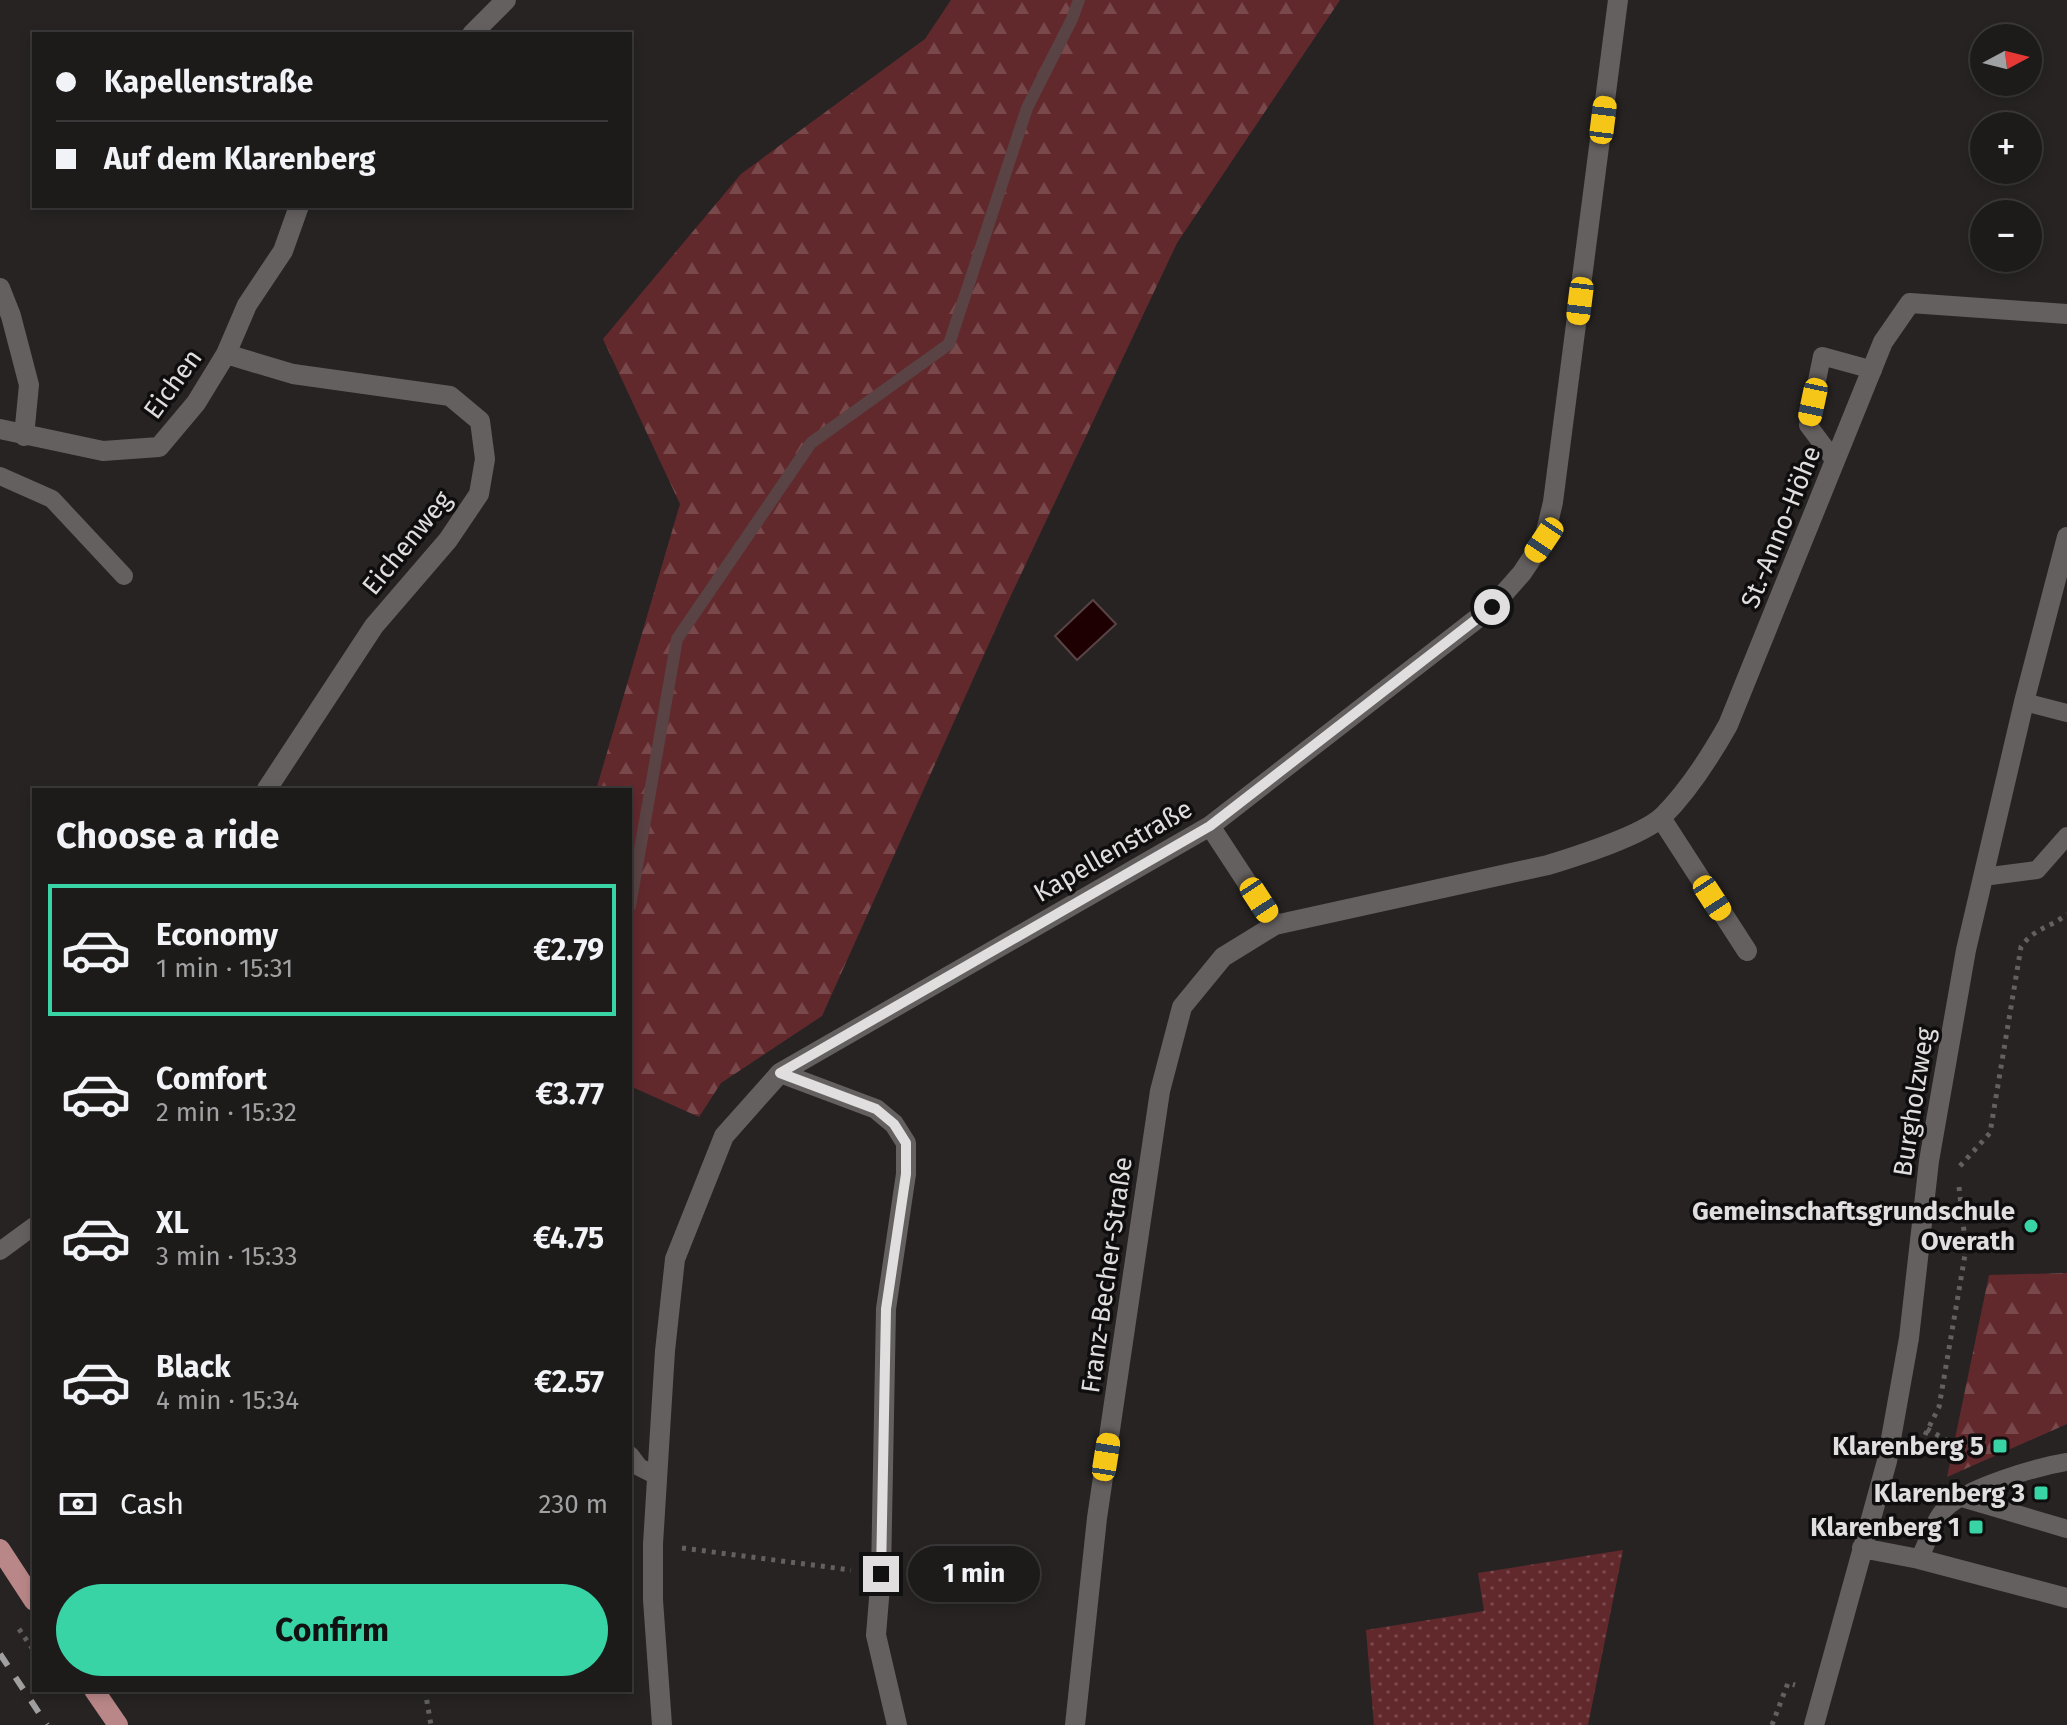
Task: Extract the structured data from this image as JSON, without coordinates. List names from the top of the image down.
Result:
{
  "streets": {
    "street": [
      "Eichen",
      "St.-Anno-Höhe",
      "Eichenweg",
      "Kapellenstraße",
      "Burgholzweg",
      "Franz-Becher-Straße"
    ]
  },
  "crossings": [
    ["Eichen", "Eichenweg"],
    ["St.-Anno-Höhe", "Franz-Becher-Straße"]
  ],
  "places": {
    "other": ["Gemeinschaftsgrundschule Overath"],
    "transit": ["Klarenberg 5", "Klarenberg 3", "Klarenberg 1"]
  },
  "north": "right",
  "page": {
    "map_buttons": ["+", "−"],
    "banner": ["Kapellenstraße", "Auf dem Klarenberg"],
    "heading": "Choose a ride",
    "list": [
      {
        "name": "Economy",
        "note": "1 min · 15:31",
        "value": "€2.79"
      },
      {
        "name": "Comfort",
        "note": "2 min · 15:32",
        "value": "€3.77"
      },
      {
        "name": "XL",
        "note": "3 min · 15:33",
        "value": "€4.75"
      },
      {
        "name": "Black",
        "note": "4 min · 15:34",
        "value": "€2.57"
      }
    ],
    "pay": ["Cash", "230 m"],
    "bubble": "1 min",
    "buttons": "Confirm"
  }
}
